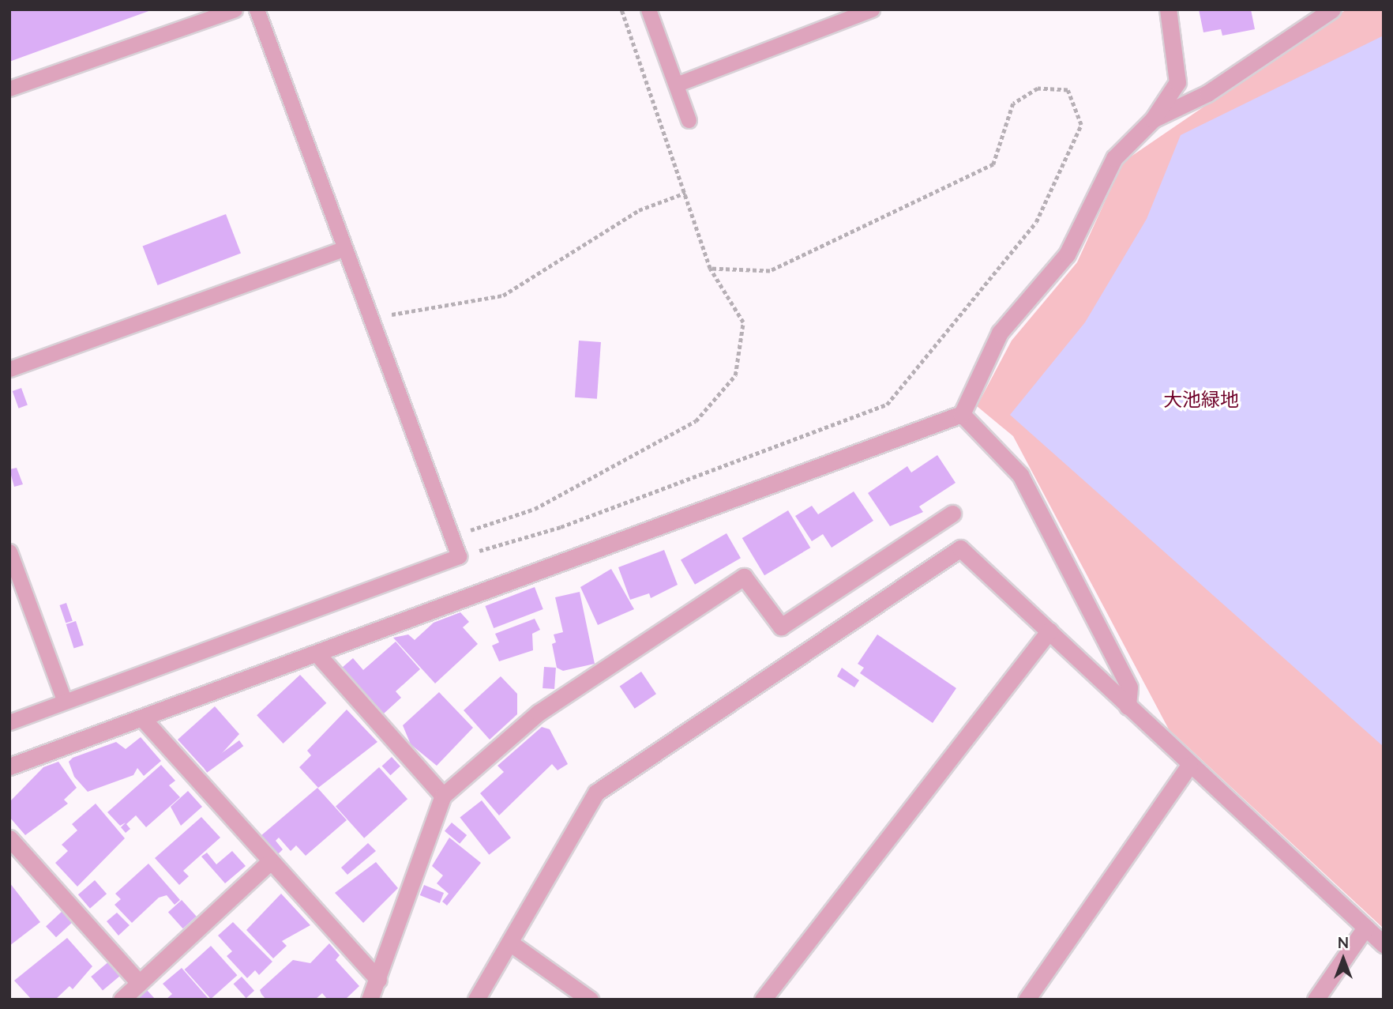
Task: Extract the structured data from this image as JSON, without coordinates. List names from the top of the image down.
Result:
{
  "parks": ["大池緑地"],
  "north": "top"
}
